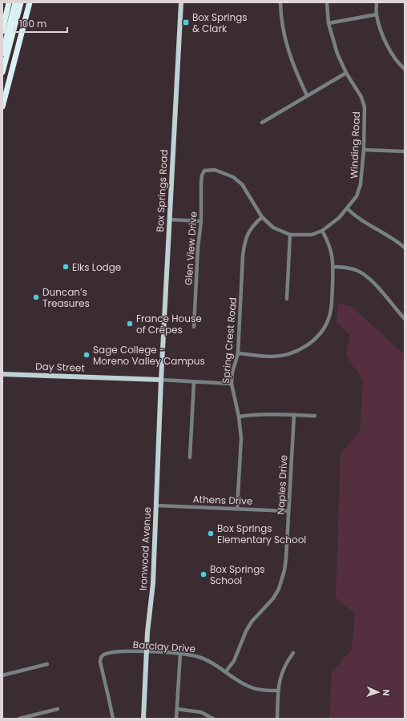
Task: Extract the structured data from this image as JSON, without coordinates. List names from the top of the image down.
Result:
{
  "streets": {
    "main road": ["Box Springs Road", "Day Street", "Ironwood Avenue"],
    "street": [
      "Winding Road",
      "Glen View Drive",
      "Spring Crest Road",
      "Naples Drive",
      "Athens Drive",
      "Barclay Drive"
    ]
  },
  "crossings": [
    ["Winding Road", "Glen View Drive"],
    ["Winding Road", "Spring Crest Road"],
    ["Box Springs Road", "Day Street"],
    ["Box Springs Road", "Ironwood Avenue"],
    ["Spring Crest Road", "Day Street"],
    ["Spring Crest Road", "Athens Drive"],
    ["Day Street", "Ironwood Avenue"],
    ["Naples Drive", "Athens Drive"],
    ["Naples Drive", "Barclay Drive"],
    ["Athens Drive", "Ironwood Avenue"],
    ["Ironwood Avenue", "Barclay Drive"]
  ],
  "places": {
    "transit": ["Box Springs & Clark"],
    "other": [
      "Elks Lodge",
      "Duncan’s Treasures",
      "France House of Crêpes",
      "Sage College - Moreno Valley Campus",
      "Box Springs Elementary School",
      "Box Springs School"
    ]
  },
  "scale_bar": "100 m",
  "north": "right"
}
